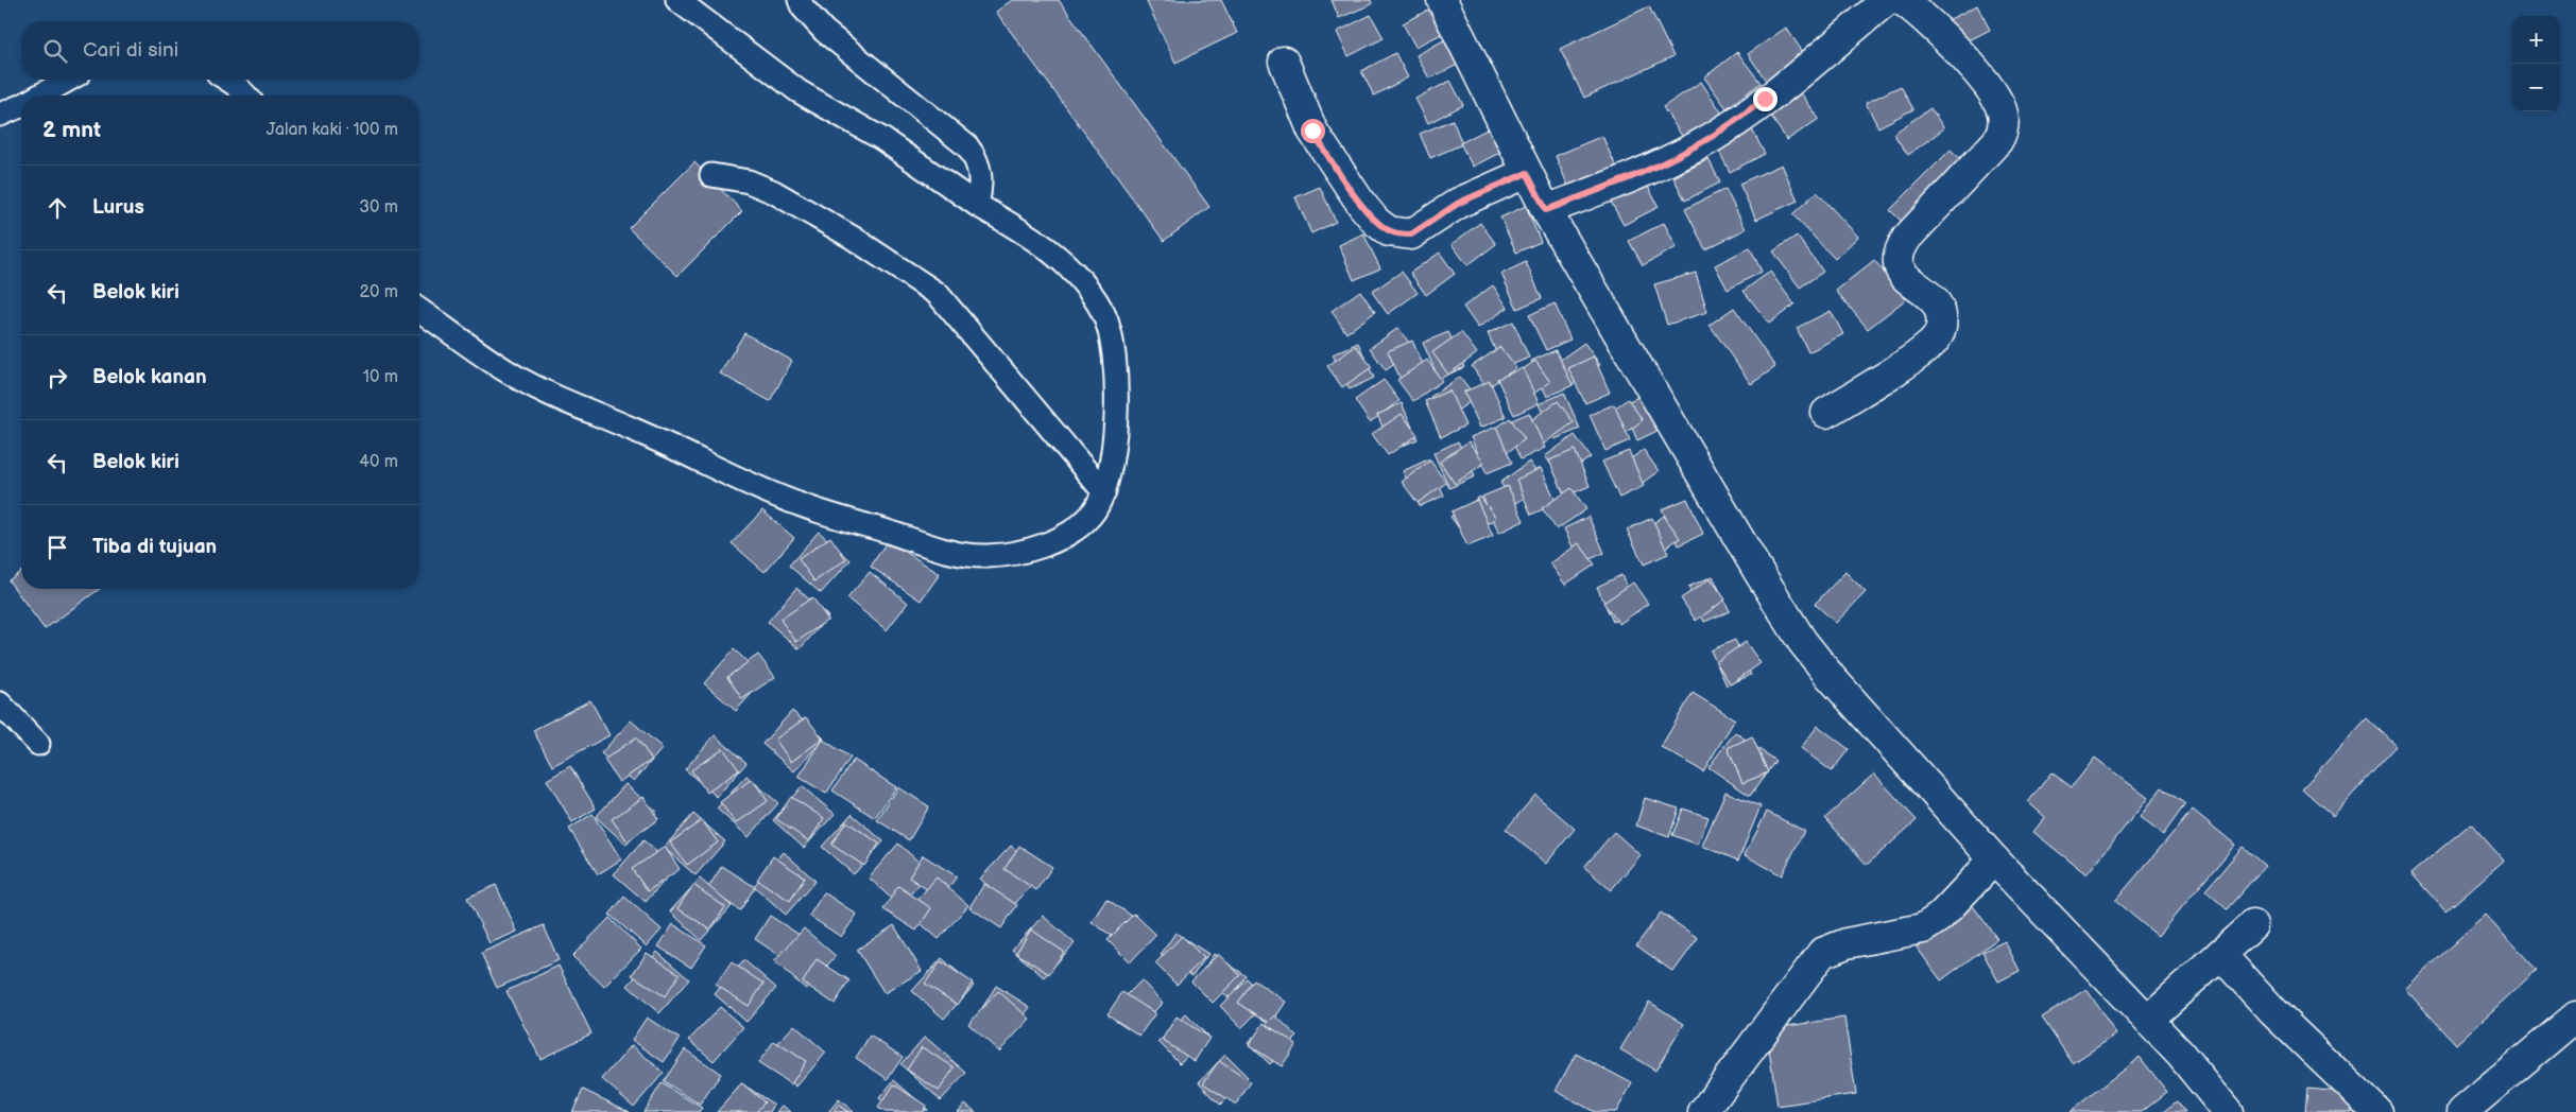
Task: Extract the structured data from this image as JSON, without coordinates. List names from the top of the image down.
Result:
{
  "page": {
    "map_buttons": ["+", "−"],
    "search": "Cari di sini",
    "heading": ["2 mnt", "Jalan kaki · 100 m"],
    "list": [
      ["Lurus", "30 m"],
      ["Belok kiri", "20 m"],
      ["Belok kanan", "10 m"],
      ["Belok kiri", "40 m"],
      "Tiba di tujuan"
    ]
  }
}
